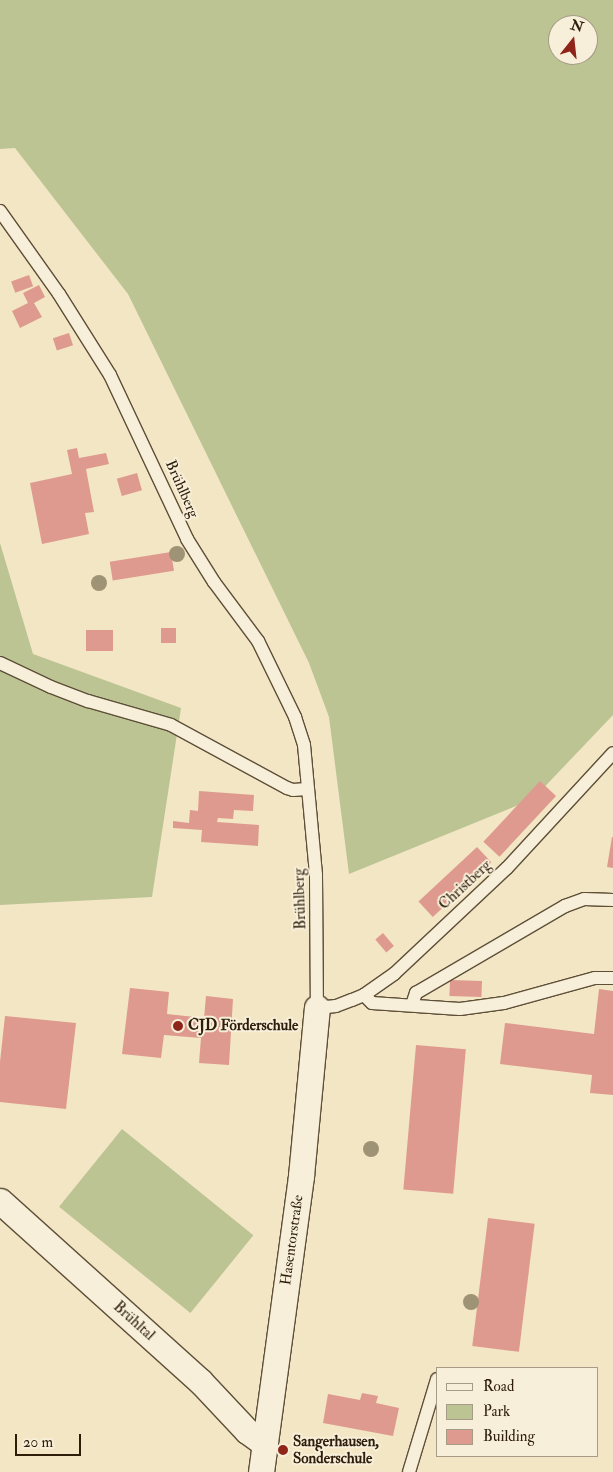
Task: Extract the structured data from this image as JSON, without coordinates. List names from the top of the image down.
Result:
{
  "streets": {
    "street": ["Hasentorstraße", "Brühltal"],
    "lane": ["Brühlberg", "Christberg"]
  },
  "crossings": [
    ["Brühlberg", "Christberg"],
    ["Brühlberg", "Hasentorstraße"],
    ["Christberg", "Hasentorstraße"],
    ["Hasentorstraße", "Brühltal"]
  ],
  "places": ["CJD Förderschule", "Sangerhausen, Sonderschule"],
  "legend": ["Road", "Park", "Building"],
  "scale_bar": "20 m",
  "north": "top"
}
